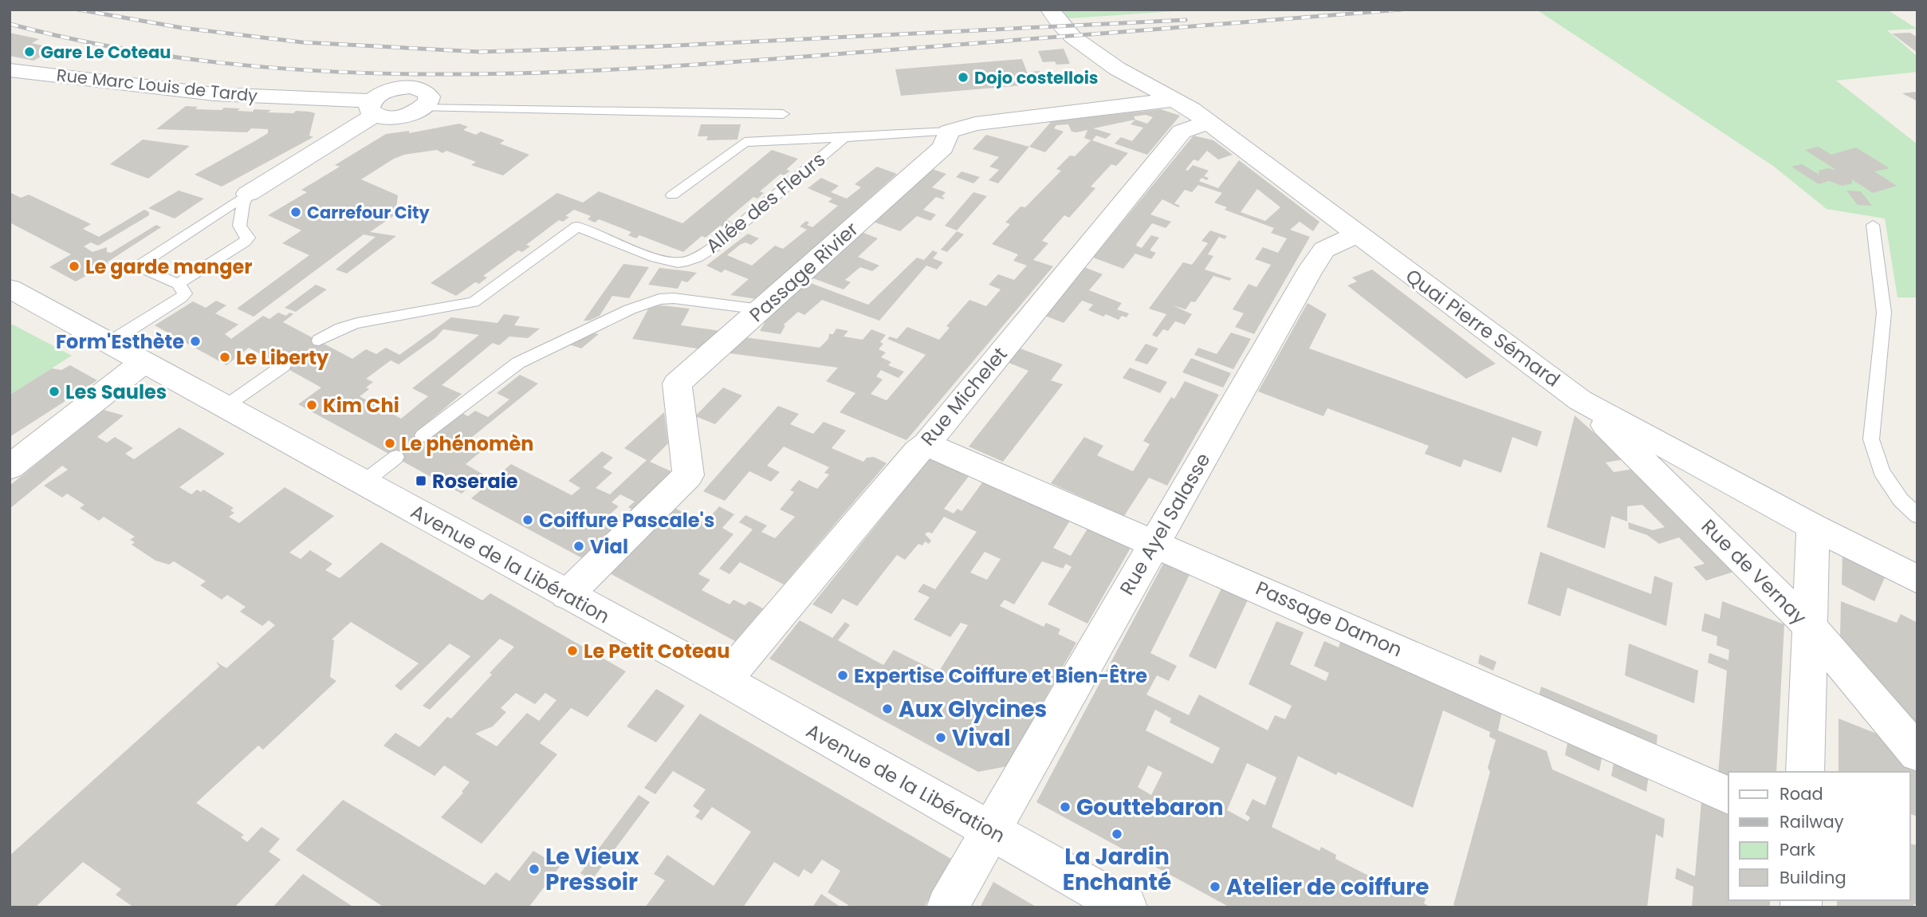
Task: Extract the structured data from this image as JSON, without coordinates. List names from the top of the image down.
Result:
{
  "streets": {
    "street": [
      "Rue Marc Louis de Tardy",
      "Passage Rivier",
      "Quai Pierre Sémard",
      "Rue Michelet",
      "Rue Ayel Salasse",
      "Avenue de la Libération",
      "Rue de Vernay",
      "Passage Damon"
    ],
    "lane": ["Allée des Fleurs"]
  },
  "crossings": [
    ["Allée des Fleurs", "Passage Rivier"],
    ["Passage Rivier", "Avenue de la Libération"],
    ["Quai Pierre Sémard", "Rue Michelet"],
    ["Quai Pierre Sémard", "Rue Ayel Salasse"],
    ["Quai Pierre Sémard", "Rue de Vernay"],
    ["Rue Michelet", "Avenue de la Libération"],
    ["Rue Michelet", "Passage Damon"],
    ["Rue Ayel Salasse", "Avenue de la Libération"],
    ["Rue Ayel Salasse", "Passage Damon"]
  ],
  "places": {
    "other": [
      "Gare Le Coteau",
      "Dojo costellois",
      "Carrefour City",
      "Le garde manger",
      "Form'Esthète",
      "Le Liberty",
      "Les Saules",
      "Kim Chi",
      "Le phénomèn",
      "Coiffure Pascale's",
      "Vial",
      "Le Petit Coteau",
      "Expertise Coiffure et Bien-Être",
      "Aux Glycines",
      "Vival",
      "Gouttebaron",
      "La Jardin Enchanté",
      "Le Vieux Pressoir",
      "Atelier de coiffure"
    ],
    "transit": ["Roseraie"]
  },
  "legend": [
    "Road",
    "Railway",
    "Park",
    "Building"
  ]
}
